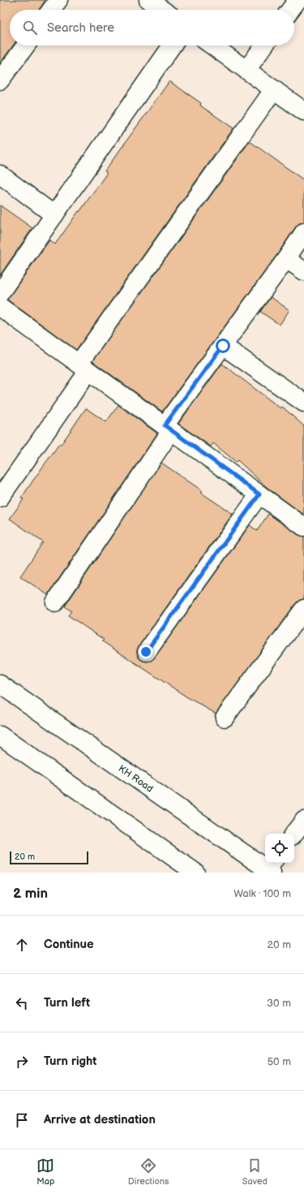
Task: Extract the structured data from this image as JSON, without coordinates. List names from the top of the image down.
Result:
{
  "streets": {
    "street": ["KH Road"]
  },
  "scale_bar": "20 m",
  "page": {
    "search": "Search here",
    "scale": "20 m",
    "heading": ["2 min", "Walk · 100 m"],
    "list": [
      ["Continue", "20 m"],
      ["Turn left", "30 m"],
      ["Turn right", "50 m"],
      "Arrive at destination"
    ],
    "nav": ["Map", "Directions", "Saved"]
  }
}
